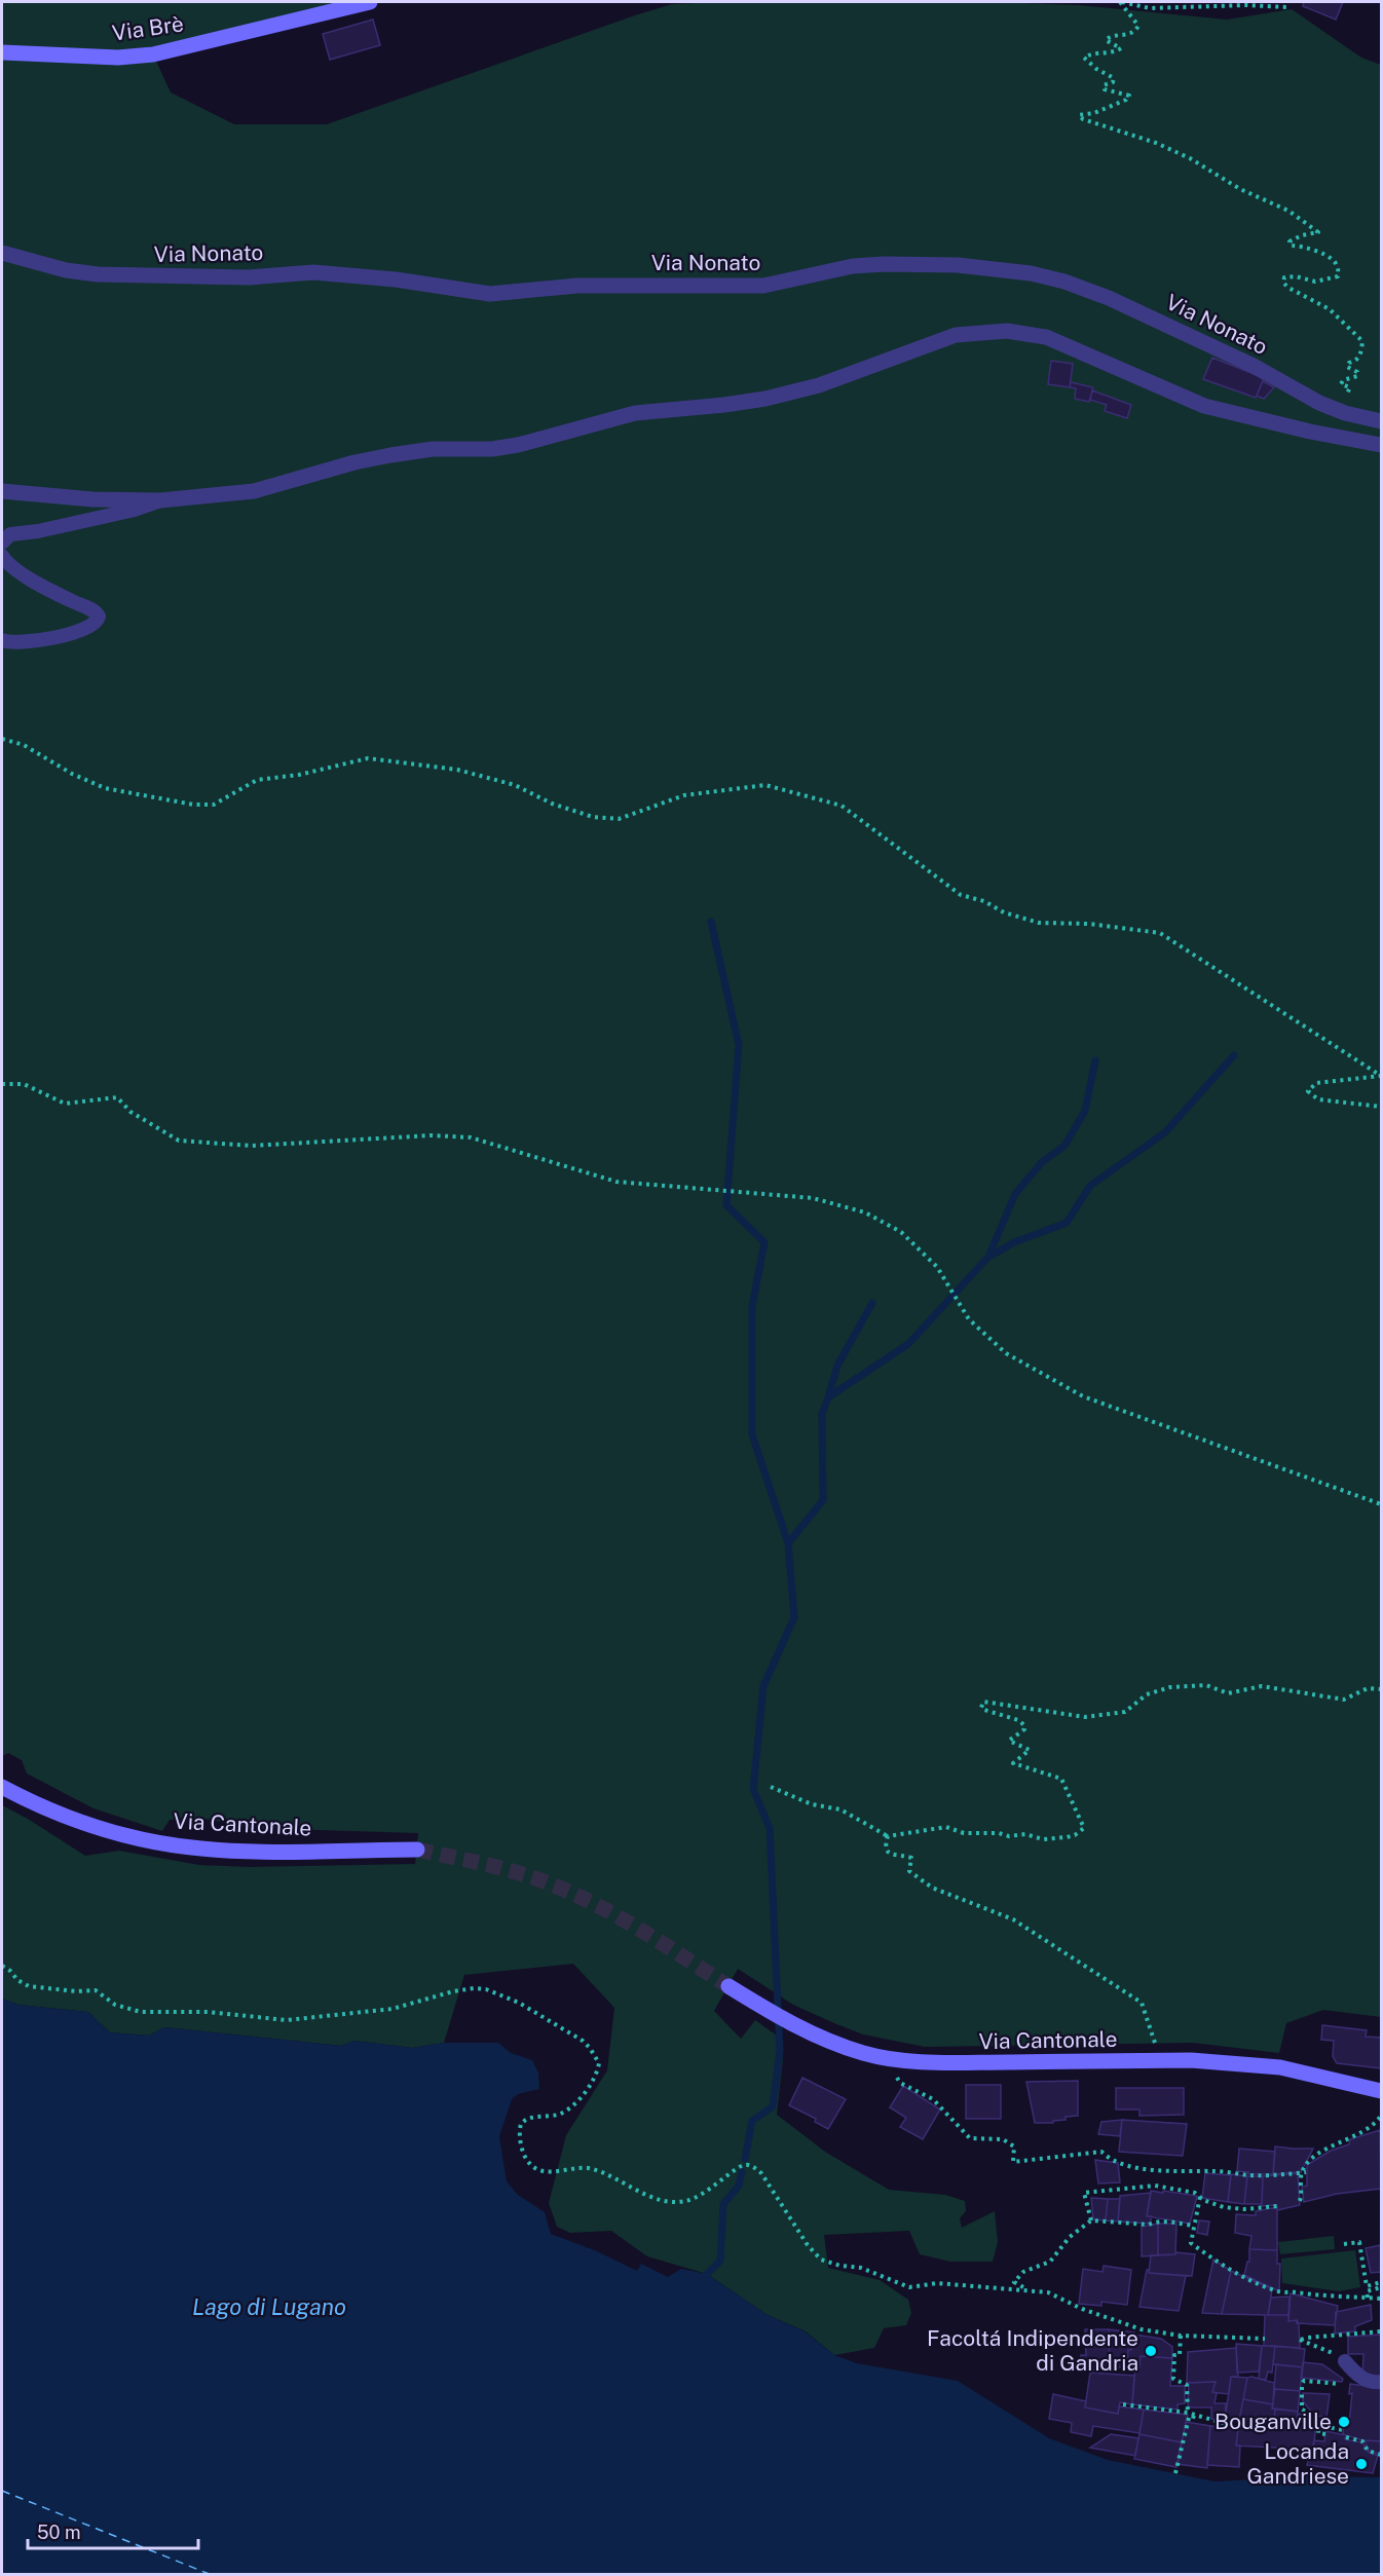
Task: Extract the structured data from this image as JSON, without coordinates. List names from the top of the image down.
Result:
{
  "streets": {
    "main road": ["Via Brè", "Via Cantonale"],
    "street": ["Via Nonato"]
  },
  "water": ["Lago di Lugano"],
  "places": ["Facoltá Indipendente di Gandria", "Bouganville", "Locanda Gandriese"],
  "scale_bar": "50 m"
}
